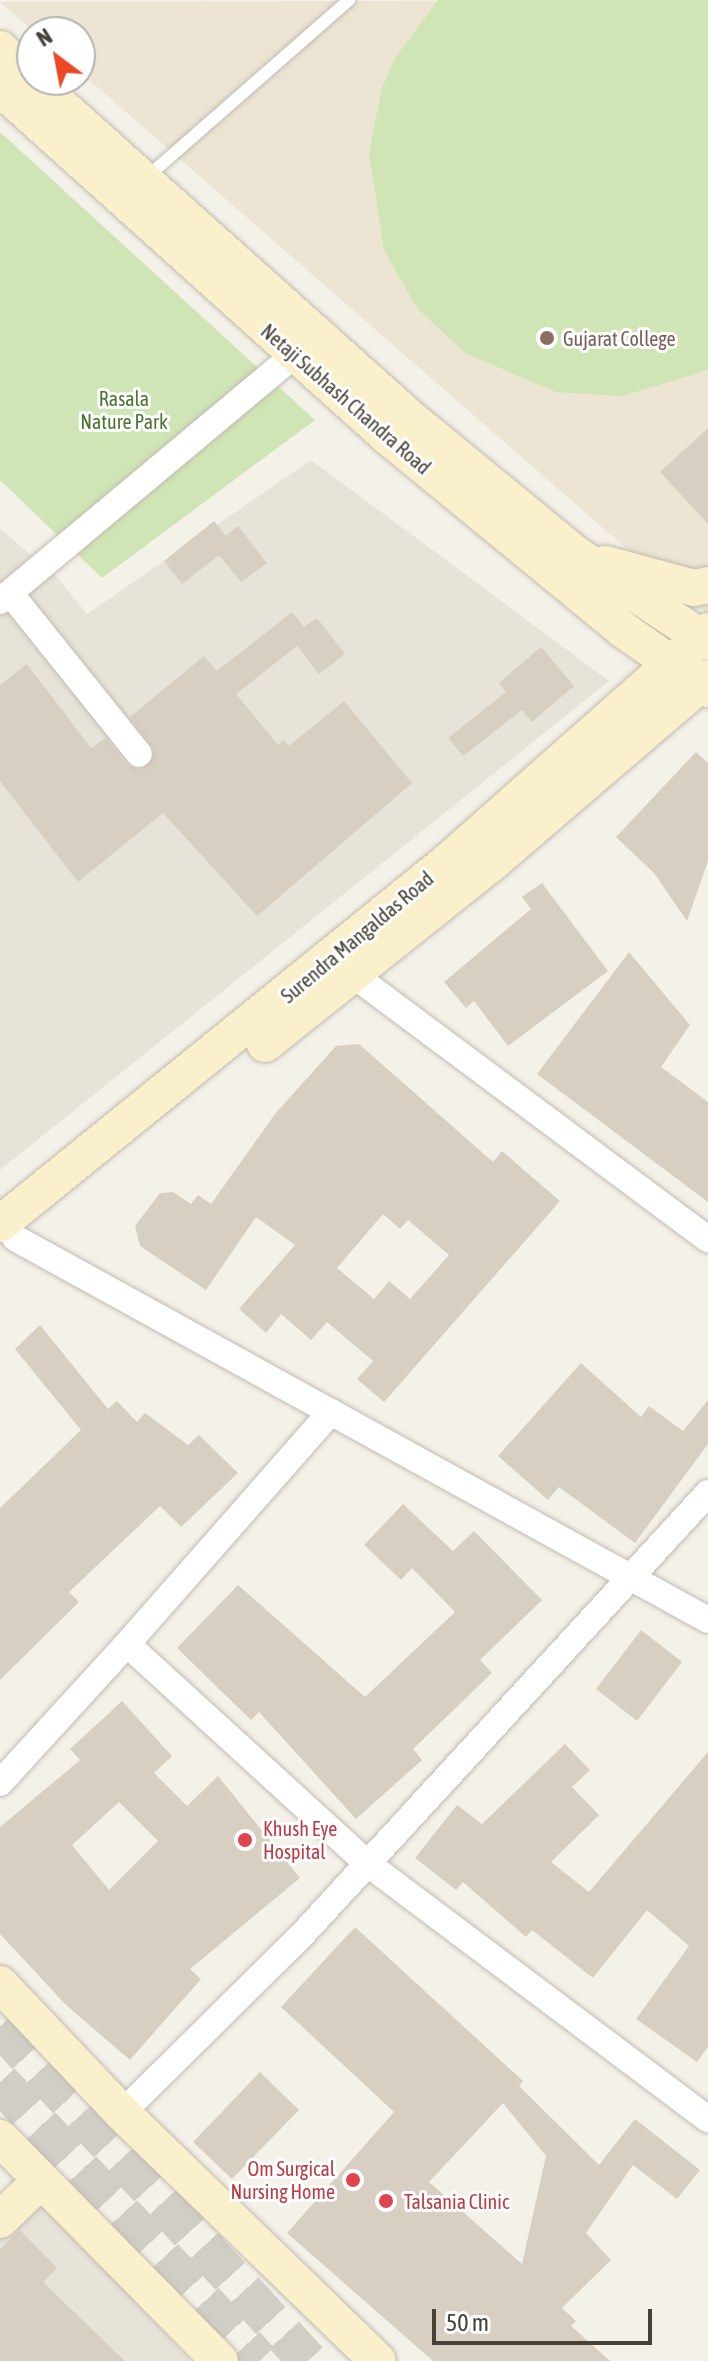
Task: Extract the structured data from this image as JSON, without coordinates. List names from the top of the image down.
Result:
{
  "streets": {
    "main road": ["Netaji Subhash Chandra Road", "Surendra Mangaldas Road"]
  },
  "crossings": [
    ["Netaji Subhash Chandra Road", "Surendra Mangaldas Road"]
  ],
  "parks": ["Rasala Nature Park"],
  "places": [
    "Gujarat College",
    "Khush Eye Hospital",
    "Om Surgical Nursing Home",
    "Talsania Clinic"
  ],
  "scale_bar": "50 m",
  "north": "top left"
}
